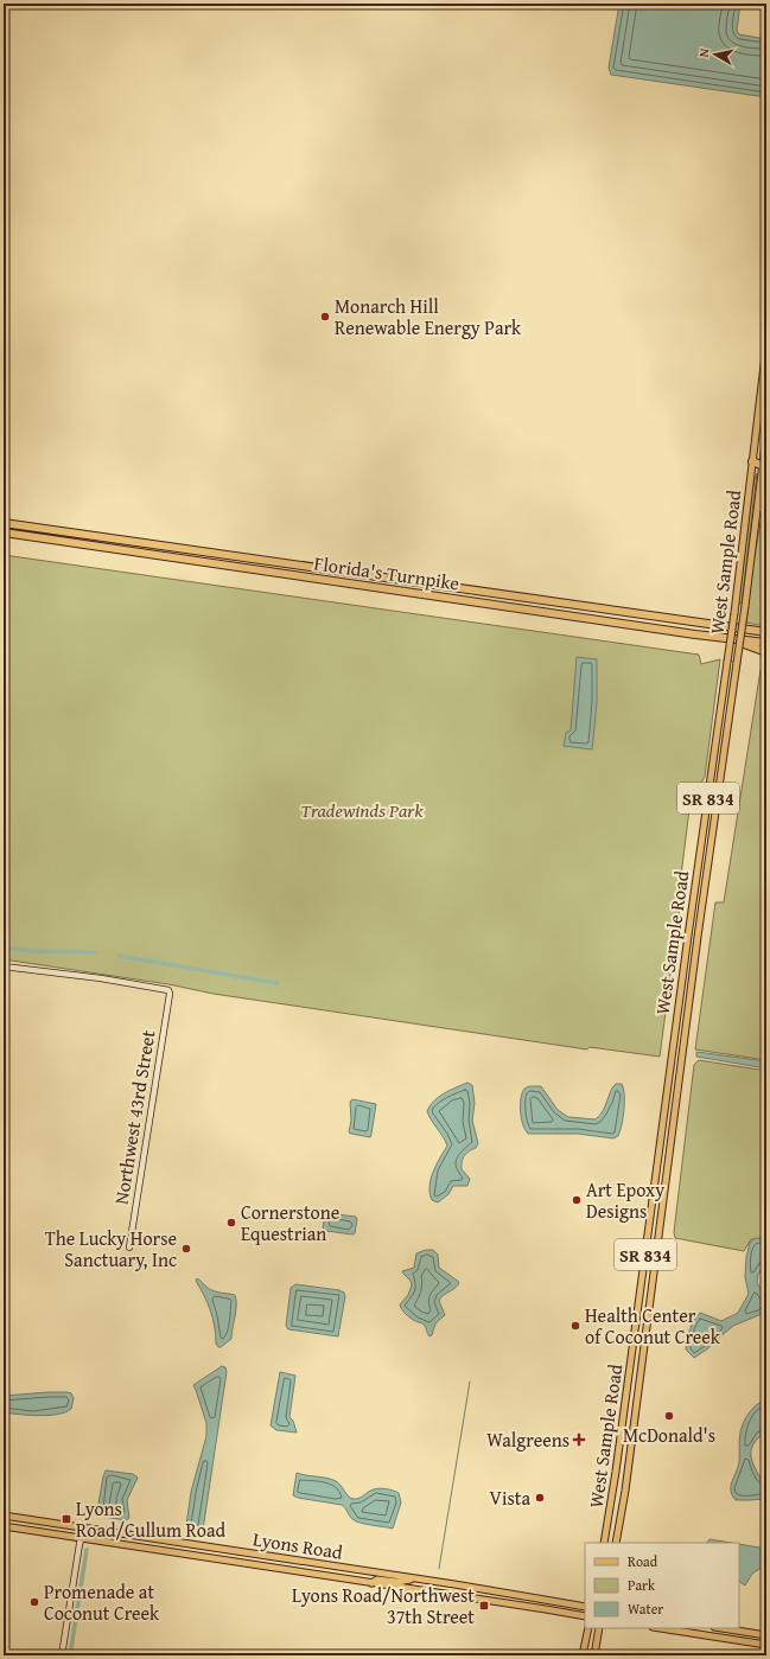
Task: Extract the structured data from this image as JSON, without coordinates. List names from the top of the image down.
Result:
{
  "streets": {
    "highway": ["Florida's Turnpike"],
    "main road": ["West Sample Road", "SR 834", "Lyons Road"],
    "street": ["Northwest 43rd Street"]
  },
  "parks": ["Tradewinds Park"],
  "places": {
    "other": [
      "Monarch Hill Renewable Energy Park",
      "Art Epoxy Designs",
      "Cornerstone Equestrian",
      "The Lucky Horse Sanctuary, Inc",
      "Health Center of Coconut Creek",
      "McDonald's",
      "Vista",
      "Promenade at Coconut Creek"
    ],
    "health": ["Walgreens"],
    "transit": ["Lyons Road/Cullum Road", "Lyons Road/Northwest 37th Street"]
  },
  "legend": ["Road", "Park", "Water"],
  "north": "left"
}
